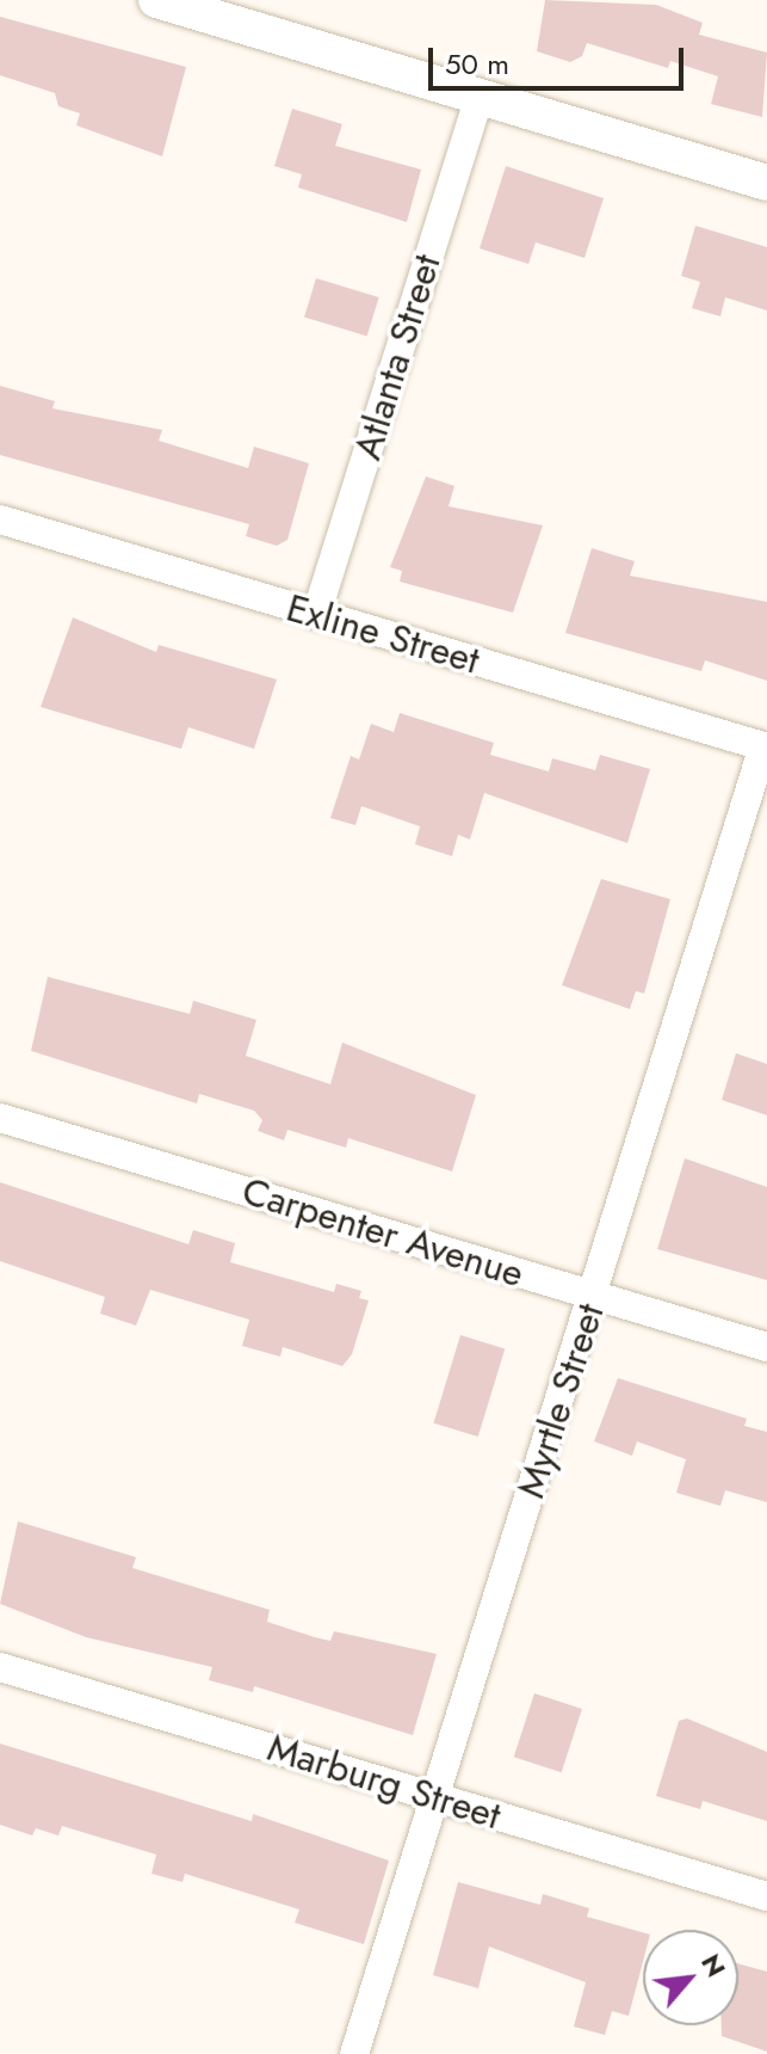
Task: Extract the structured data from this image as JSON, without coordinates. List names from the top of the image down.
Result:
{
  "streets": {
    "street": [
      "Atlanta Street",
      "Exline Street",
      "Carpenter Avenue",
      "Myrtle Street",
      "Marburg Street"
    ]
  },
  "crossings": [
    ["Atlanta Street", "Exline Street"],
    ["Exline Street", "Myrtle Street"],
    ["Carpenter Avenue", "Myrtle Street"],
    ["Myrtle Street", "Marburg Street"]
  ],
  "scale_bar": "50 m",
  "north": "top right"
}
